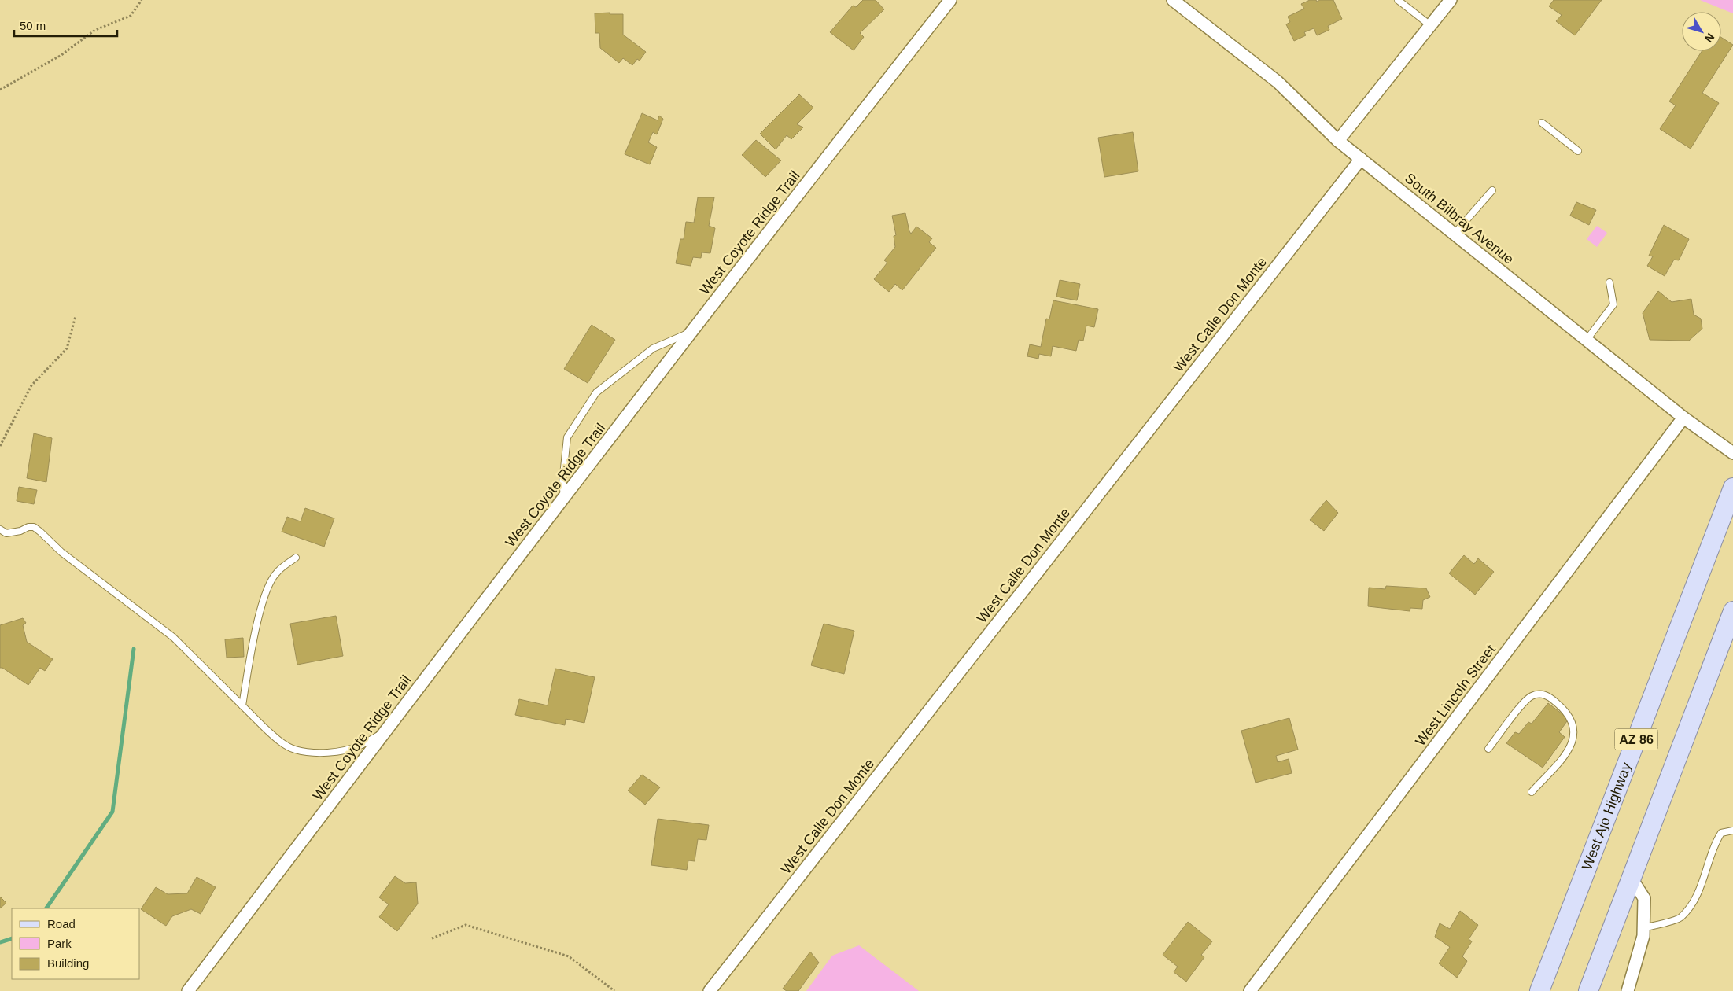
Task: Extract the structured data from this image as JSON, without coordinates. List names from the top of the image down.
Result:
{
  "streets": {
    "main road": ["AZ 86", "West Ajo Highway"],
    "street": [
      "South Bilbray Avenue",
      "West Coyote Ridge Trail",
      "West Calle Don Monte",
      "West Lincoln Street"
    ]
  },
  "crossings": [
    ["South Bilbray Avenue", "West Calle Don Monte"],
    ["South Bilbray Avenue", "West Lincoln Street"]
  ],
  "legend": ["Road", "Park", "Building"],
  "scale_bar": "50 m",
  "north": "bottom right"
}
